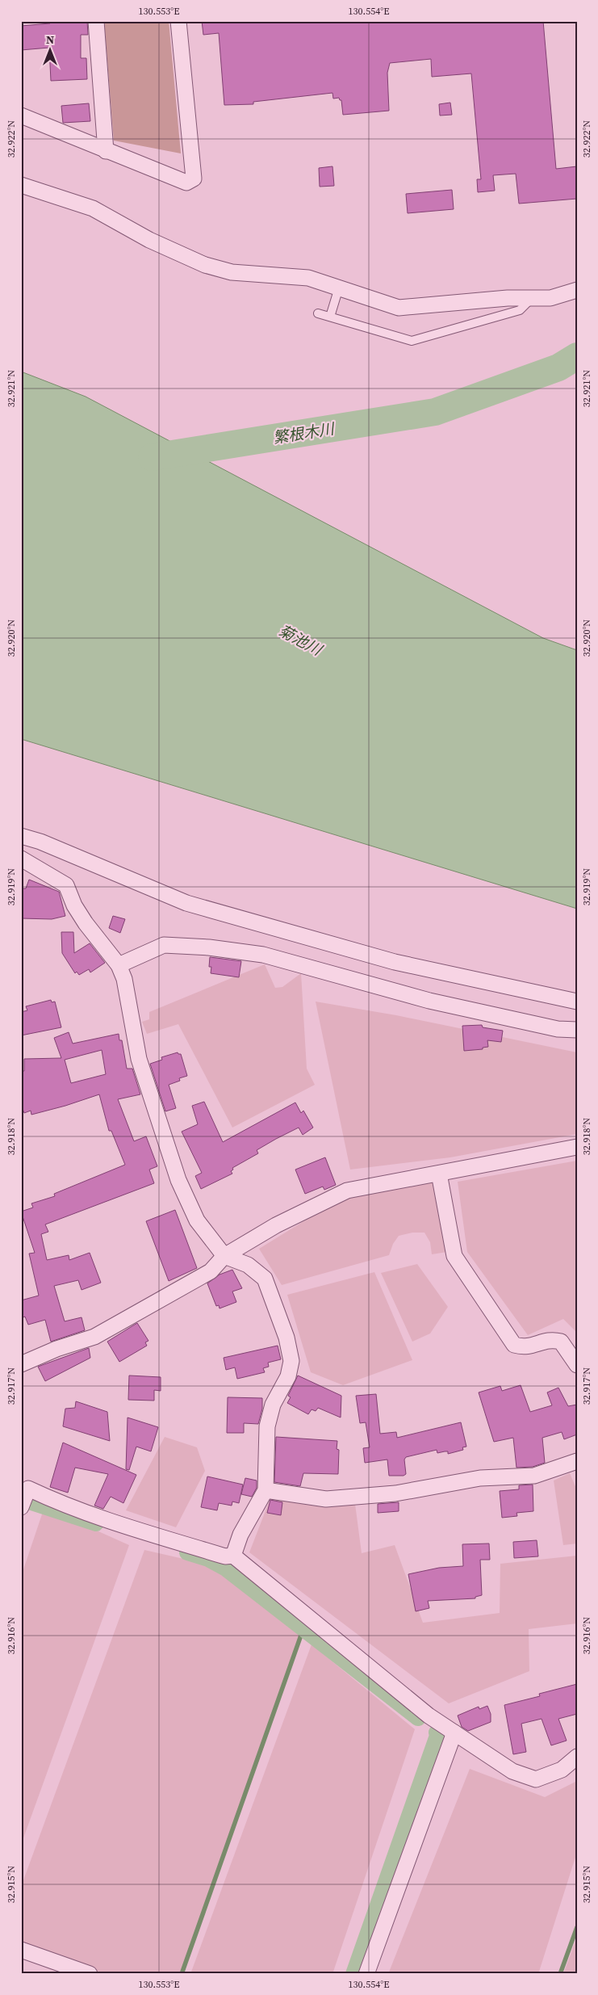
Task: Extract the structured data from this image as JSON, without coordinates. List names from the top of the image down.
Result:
{
  "water": ["繁根木川", "菊池川"],
  "north": "top",
  "coordinates": [
    "130.553°E",
    "130.554°E",
    "32.922°N",
    "32.921°N",
    "32.920°N",
    "32.919°N",
    "32.918°N",
    "32.917°N",
    "32.916°N",
    "32.915°N"
  ]
}
